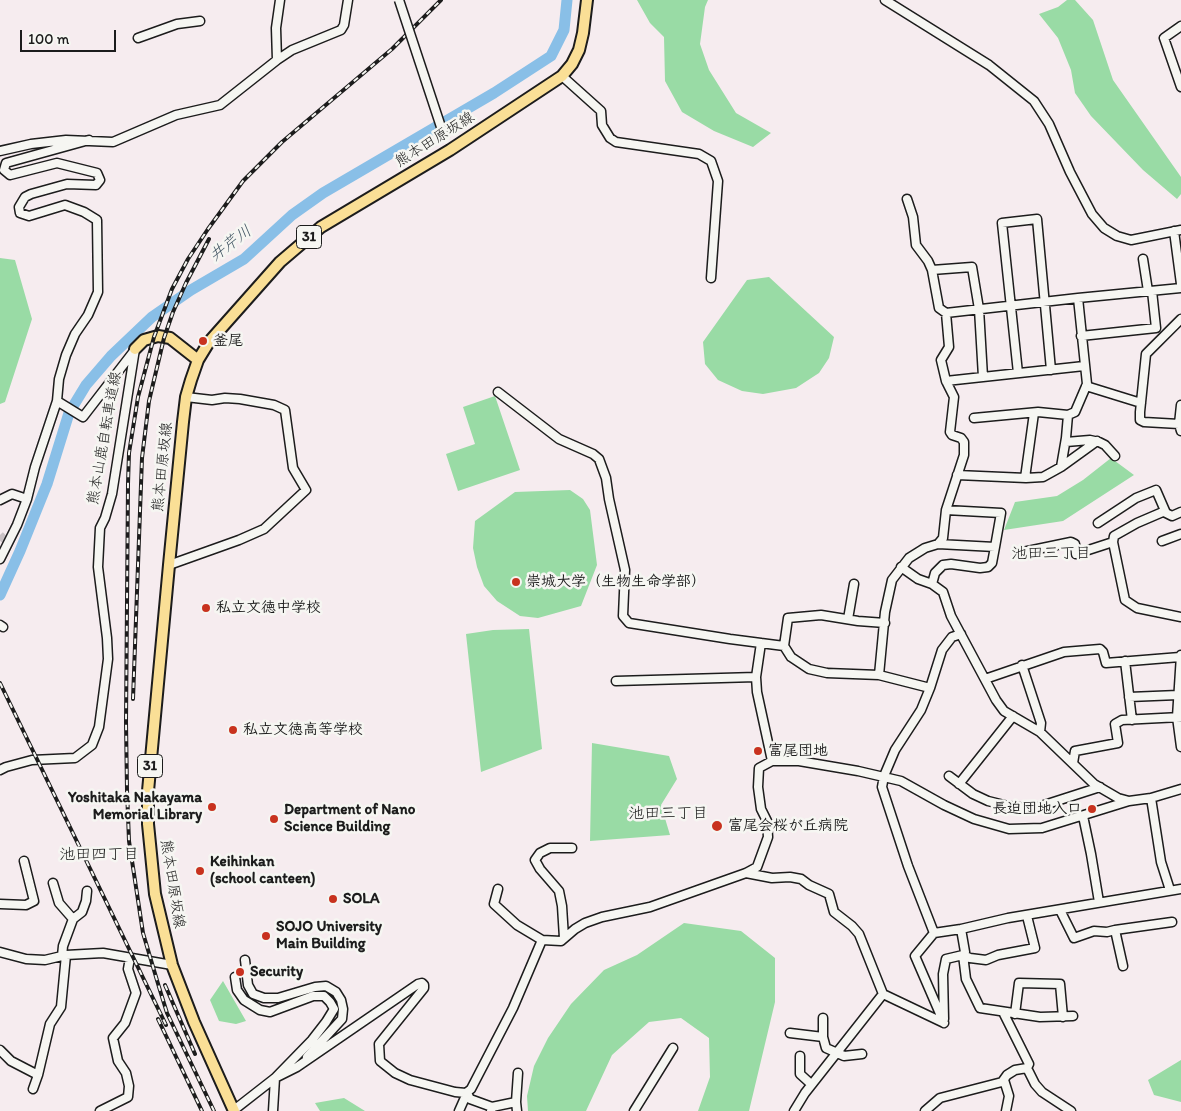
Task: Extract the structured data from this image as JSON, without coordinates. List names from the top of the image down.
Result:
{
  "streets": {
    "main road": ["熊本田原坂線", "31"],
    "street": ["熊本山鹿自転車道線"]
  },
  "districts": ["池田三丁目", "池田三丁目", "池田四丁目"],
  "water": ["井芹川"],
  "places": [
    "釜尾",
    "崇城大学（生物生命学部）",
    "私立文徳中学校",
    "私立文徳高等学校",
    "富尾団地",
    "Yoshitaka Nakayama Memorial Library",
    "長迫団地入口",
    "Department of Nano Science Building",
    "富尾会桜が丘病院",
    "Keihinkan (school canteen)",
    "SOLA",
    "SOJO University Main Building",
    "Security"
  ],
  "scale_bar": "100 m"
}
